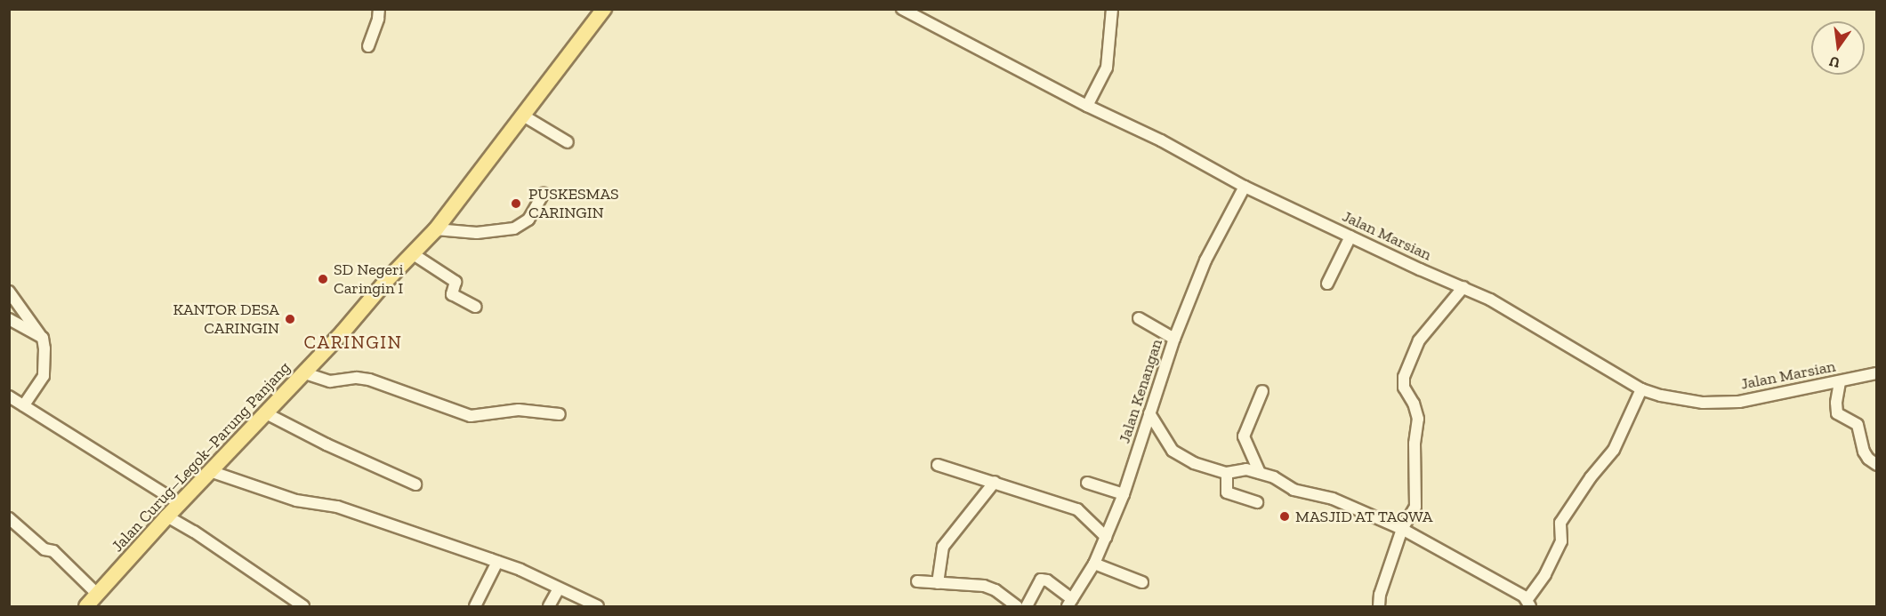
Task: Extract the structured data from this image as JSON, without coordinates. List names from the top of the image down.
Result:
{
  "streets": {
    "main road": ["Jalan Curug–Legok–Parung Panjang"],
    "street": ["Jalan Marsian", "Jalan Kenangan"]
  },
  "crossings": [
    ["Jalan Marsian", "Jalan Kenangan"]
  ],
  "districts": ["CARINGIN"],
  "places": [
    "PUSKESMAS CARINGIN",
    "SD Negeri Caringin I",
    "KANTOR DESA CARINGIN",
    "MASJID AT TAQWA"
  ],
  "north": "bottom"
}
